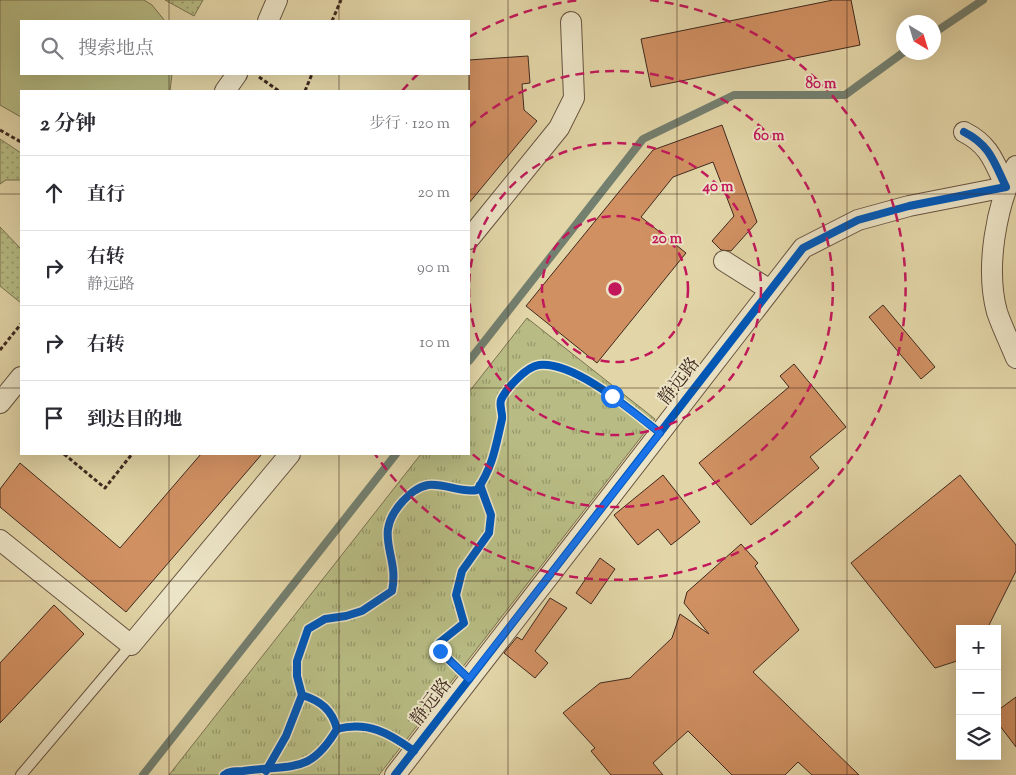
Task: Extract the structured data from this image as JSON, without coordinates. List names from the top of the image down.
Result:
{
  "streets": {
    "street": ["静远路"]
  },
  "north": "bottom right",
  "page": {
    "search": "搜索地点",
    "heading": ["2 分钟", "步行 · 120 m"],
    "list": [
      ["直行", "20 m"],
      ["右转", "静远路", "90 m"],
      ["右转", "10 m"],
      "到达目的地"
    ],
    "map_buttons": ["+", "−"]
  },
  "rings": [
    "80 m",
    "60 m",
    "40 m",
    "20 m"
  ]
}
